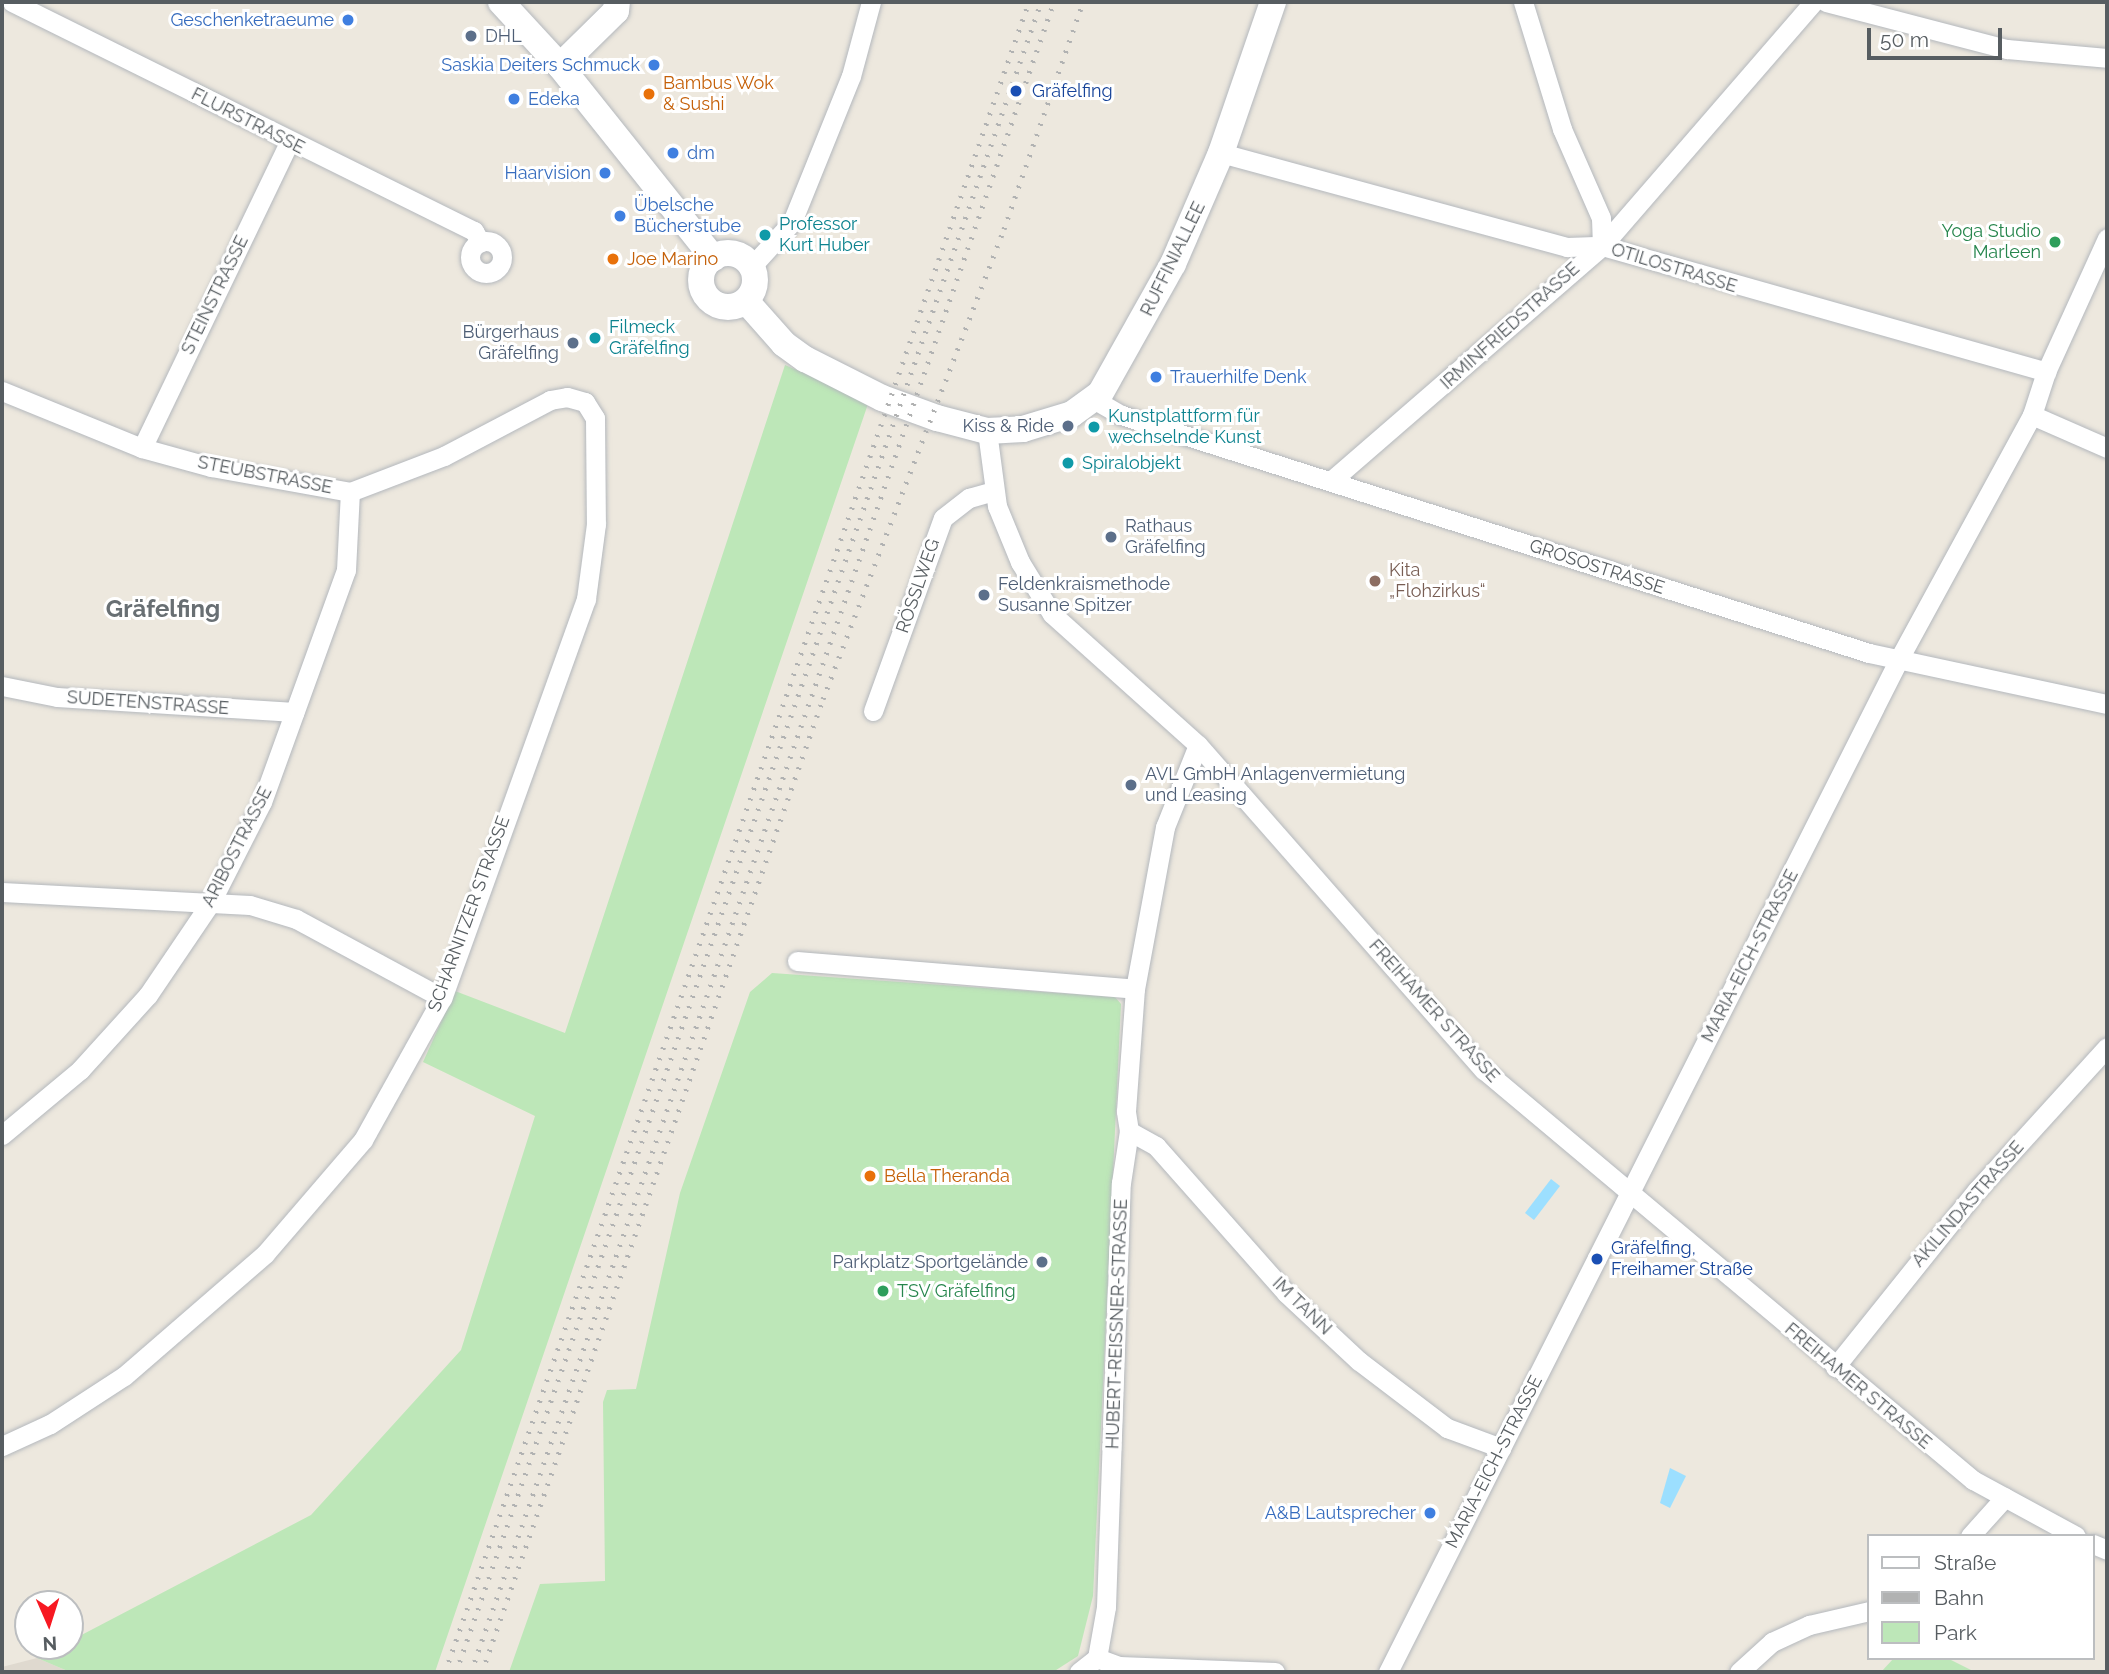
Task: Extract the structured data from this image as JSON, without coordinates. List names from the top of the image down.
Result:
{
  "streets": {
    "street": [
      "FLURSTRASSE",
      "RUFFINIALLEE",
      "OTILOSTRASSE",
      "STEINSTRASSE",
      "IRMINFRIEDSTRASSE",
      "STEUBSTRASSE",
      "GROSOSTRASSE",
      "RÖSSLWEG",
      "SUDETENSTRASSE",
      "ARIBOSTRASSE",
      "SCHARNITZER STRASSE",
      "MARIA-EICH-STRASSE",
      "FREIHAMER STRASSE",
      "AKILINDASTRASSE",
      "IM TANN",
      "HUBERT-REISSNER-STRASSE"
    ]
  },
  "crossings": [
    ["FLURSTRASSE", "STEINSTRASSE"],
    ["RUFFINIALLEE", "OTILOSTRASSE"],
    ["RUFFINIALLEE", "GROSOSTRASSE"],
    ["OTILOSTRASSE", "IRMINFRIEDSTRASSE"],
    ["OTILOSTRASSE", "MARIA-EICH-STRASSE"],
    ["STEINSTRASSE", "STEUBSTRASSE"],
    ["IRMINFRIEDSTRASSE", "GROSOSTRASSE"],
    ["STEUBSTRASSE", "ARIBOSTRASSE"],
    ["STEUBSTRASSE", "SCHARNITZER STRASSE"],
    ["GROSOSTRASSE", "MARIA-EICH-STRASSE"],
    ["RÖSSLWEG", "FREIHAMER STRASSE"],
    ["SUDETENSTRASSE", "ARIBOSTRASSE"],
    ["MARIA-EICH-STRASSE", "FREIHAMER STRASSE"],
    ["MARIA-EICH-STRASSE", "IM TANN"],
    ["FREIHAMER STRASSE", "AKILINDASTRASSE"],
    ["FREIHAMER STRASSE", "HUBERT-REISSNER-STRASSE"],
    ["IM TANN", "HUBERT-REISSNER-STRASSE"]
  ],
  "districts": ["Gräfelfing"],
  "places": [
    "Geschenketraeume",
    "DHL",
    "Saskia Deiters Schmuck",
    "Gräfelfing",
    "Bambus Wok & Sushi",
    "Edeka",
    "dm",
    "Haarvision",
    "Übelsche Bücherstube",
    "Professor Kurt Huber",
    "Yoga Studio Marleen",
    "Joe Marino",
    "Filmeck Gräfelfing",
    "Bürgerhaus Gräfelfing",
    "Trauerhilfe Denk",
    "Kiss & Ride",
    "Kunstplattform für wechselnde Kunst",
    "Spiralobjekt",
    "Rathaus Gräfelfing",
    "Kita „Flohzirkus“",
    "Feldenkraismethode Susanne Spitzer",
    "AVL GmbH Anlagenvermietung und Leasing",
    "Bella Theranda",
    "Gräfelfing, Freihamer Straße",
    "Parkplatz Sportgelände",
    "TSV Gräfelfing",
    "A&B Lautsprecher"
  ],
  "legend": ["Straße", "Bahn", "Park"],
  "scale_bar": "50 m",
  "north": "bottom"
}
